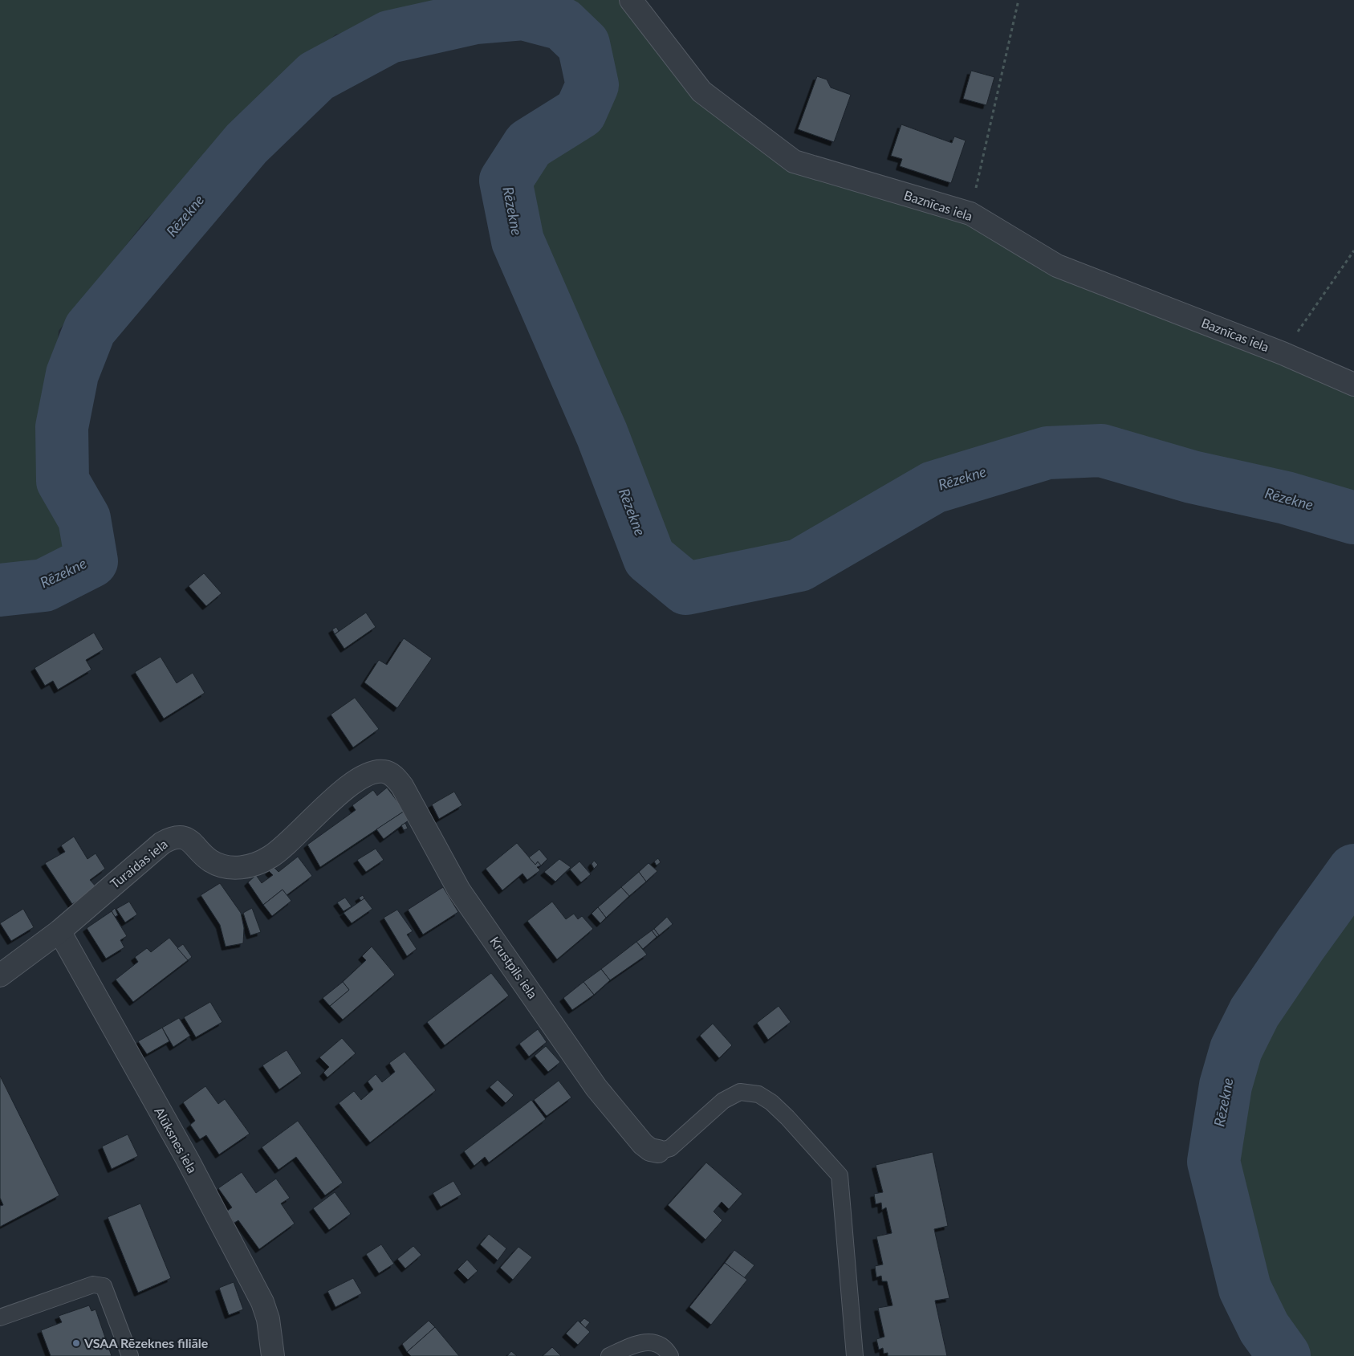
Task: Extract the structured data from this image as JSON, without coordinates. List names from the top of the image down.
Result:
{
  "streets": {
    "street": [
      "Baznīcas iela",
      "Turaidas iela",
      "Krustpils iela",
      "Alūksnes iela"
    ]
  },
  "crossings": [
    ["Turaidas iela", "Krustpils iela"],
    ["Turaidas iela", "Alūksnes iela"]
  ],
  "water": ["Rēzekne"],
  "places": ["VSAA Rēzeknes filiāle"]
}
